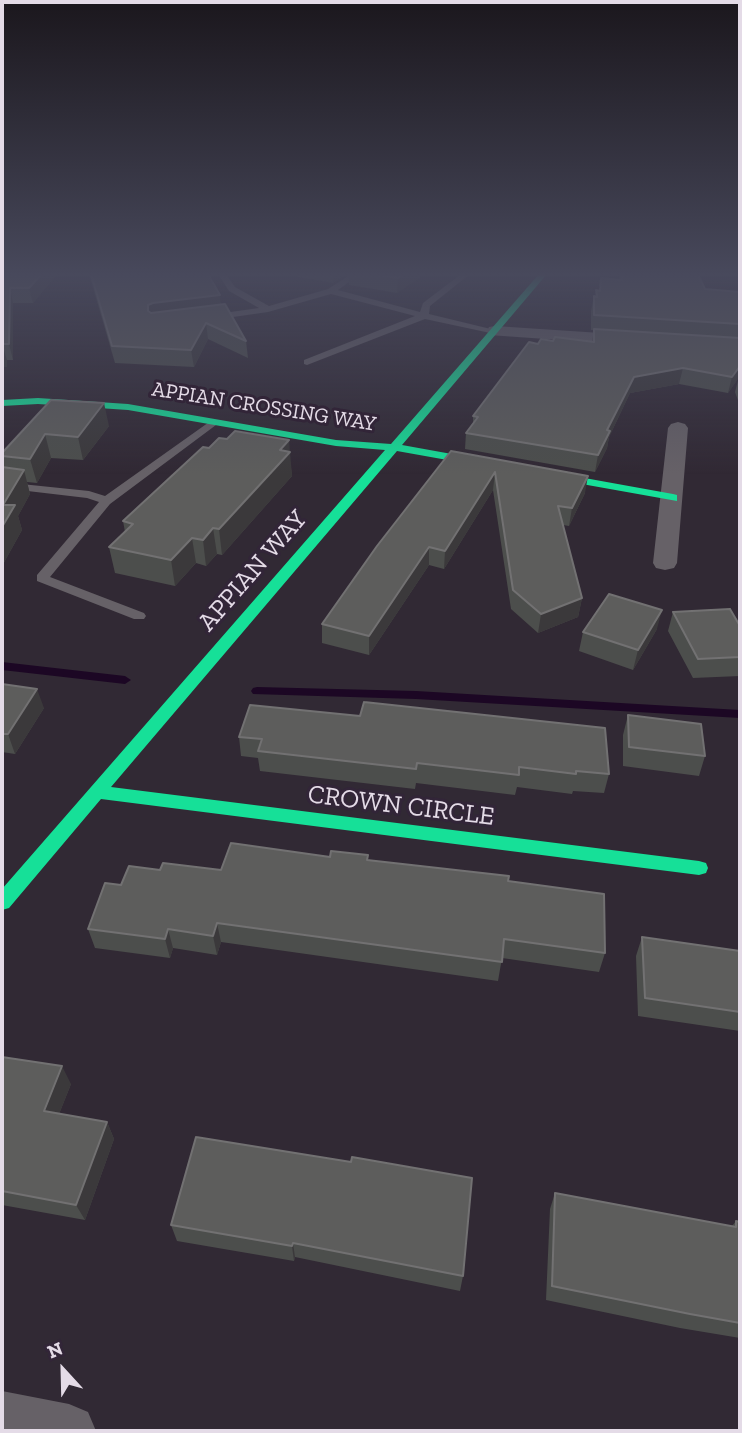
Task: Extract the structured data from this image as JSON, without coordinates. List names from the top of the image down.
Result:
{
  "streets": {
    "street": ["APPIAN CROSSING WAY", "APPIAN WAY", "CROWN CIRCLE"]
  },
  "crossings": [
    ["APPIAN CROSSING WAY", "APPIAN WAY"],
    ["APPIAN WAY", "CROWN CIRCLE"]
  ],
  "north": "top"
}
